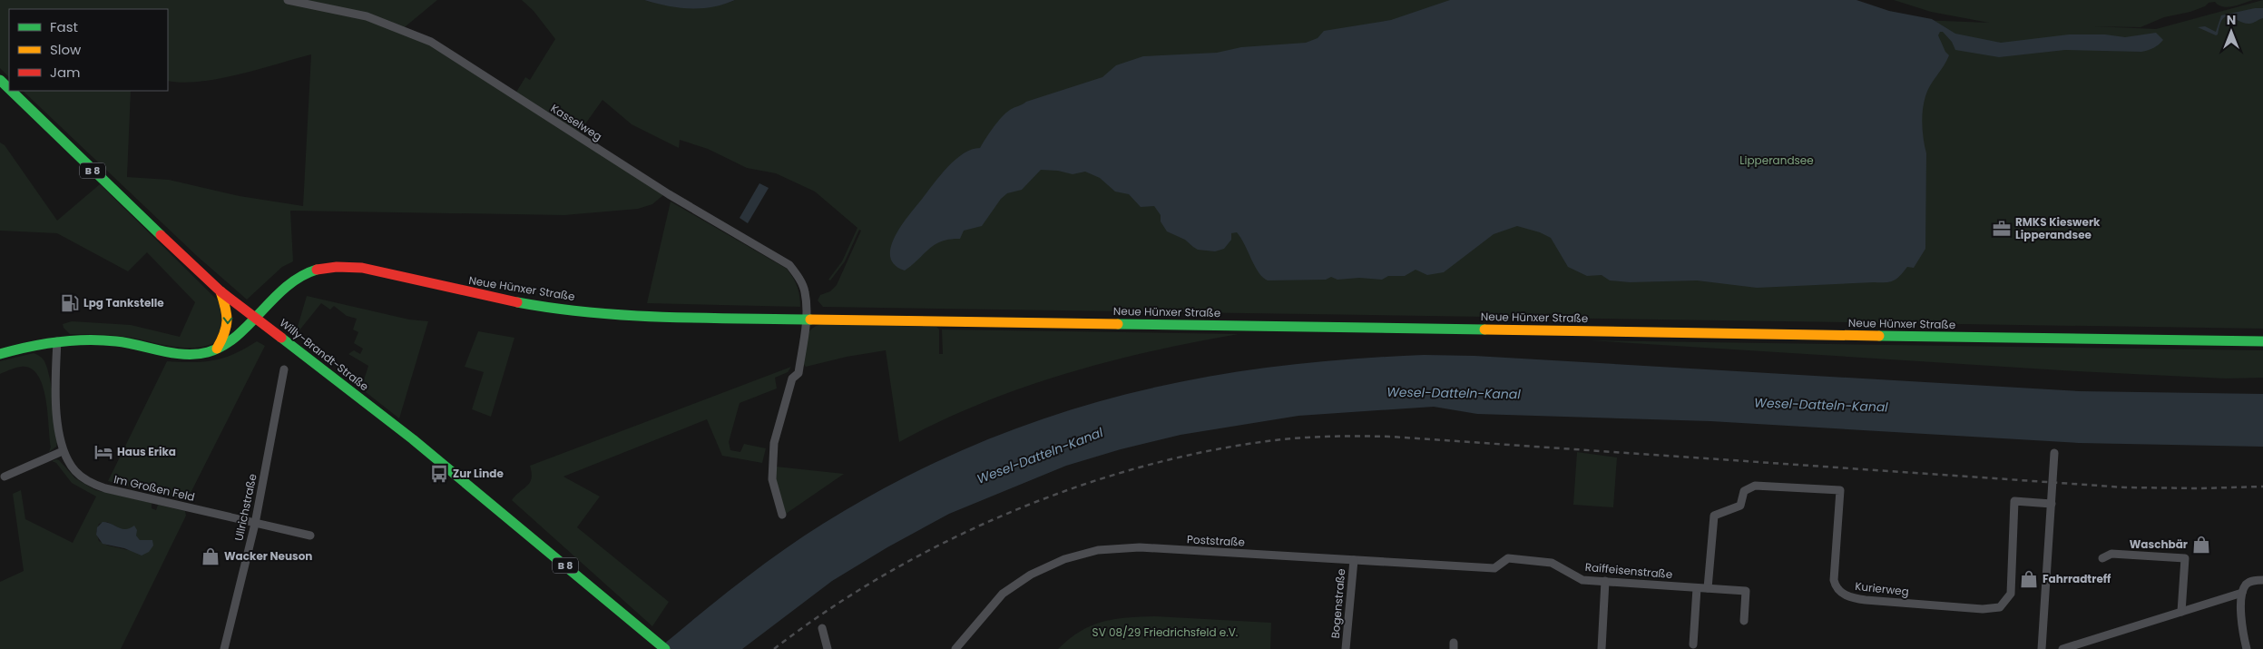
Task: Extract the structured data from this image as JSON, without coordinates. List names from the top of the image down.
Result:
{
  "streets": {
    "main road": ["B 8", "Neue Hünxer Straße", "Willy-Brandt-Straße"],
    "street": [
      "Kasselweg",
      "Im Großen Feld",
      "Ullrichstraße",
      "Poststraße",
      "Raiffeisenstraße",
      "Kurierweg",
      "Bogenstraße"
    ]
  },
  "crossings": [
    ["Kasselweg", "Neue Hünxer Straße"],
    ["Neue Hünxer Straße", "Willy-Brandt-Straße"],
    ["Im Großen Feld", "Ullrichstraße"],
    ["Poststraße", "Raiffeisenstraße"],
    ["Poststraße", "Bogenstraße"],
    ["Raiffeisenstraße", "Kurierweg"]
  ],
  "water": ["Wesel-Datteln-Kanal"],
  "parks": ["Lipperandsee", "SV 08/29 Friedrichsfeld e.V."],
  "places": {
    "office": ["RMKS Kieswerk Lipperandsee"],
    "fuel station": ["Lpg Tankstelle"],
    "hotel": ["Haus Erika"],
    "bus stop": ["Zur Linde"],
    "shop": ["Waschbär", "Wacker Neuson", "Fahrradtreff"]
  },
  "legend": ["Fast", "Slow", "Jam"],
  "north": "top"
}
